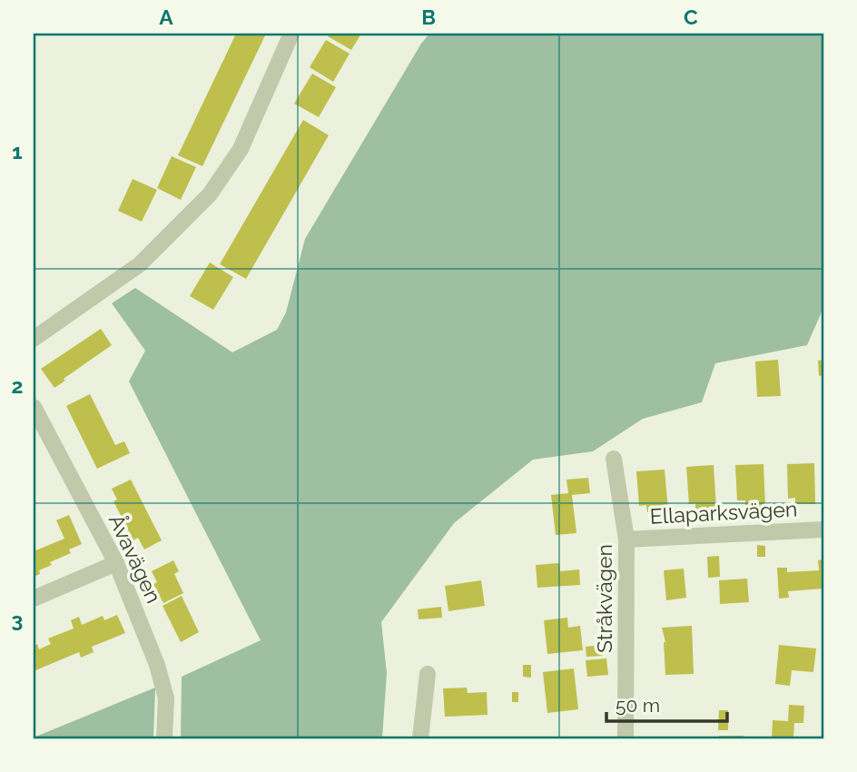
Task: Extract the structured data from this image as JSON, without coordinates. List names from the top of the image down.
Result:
{
  "streets": {
    "street": ["Ellaparksvägen", "Åvavägen", "Stråkvägen"]
  },
  "crossings": [
    ["Ellaparksvägen", "Stråkvägen"]
  ],
  "scale_bar": "50 m",
  "grid": {
    "columns": ["A", "B", "C"],
    "rows": ["1", "2", "3"]
  }
}
